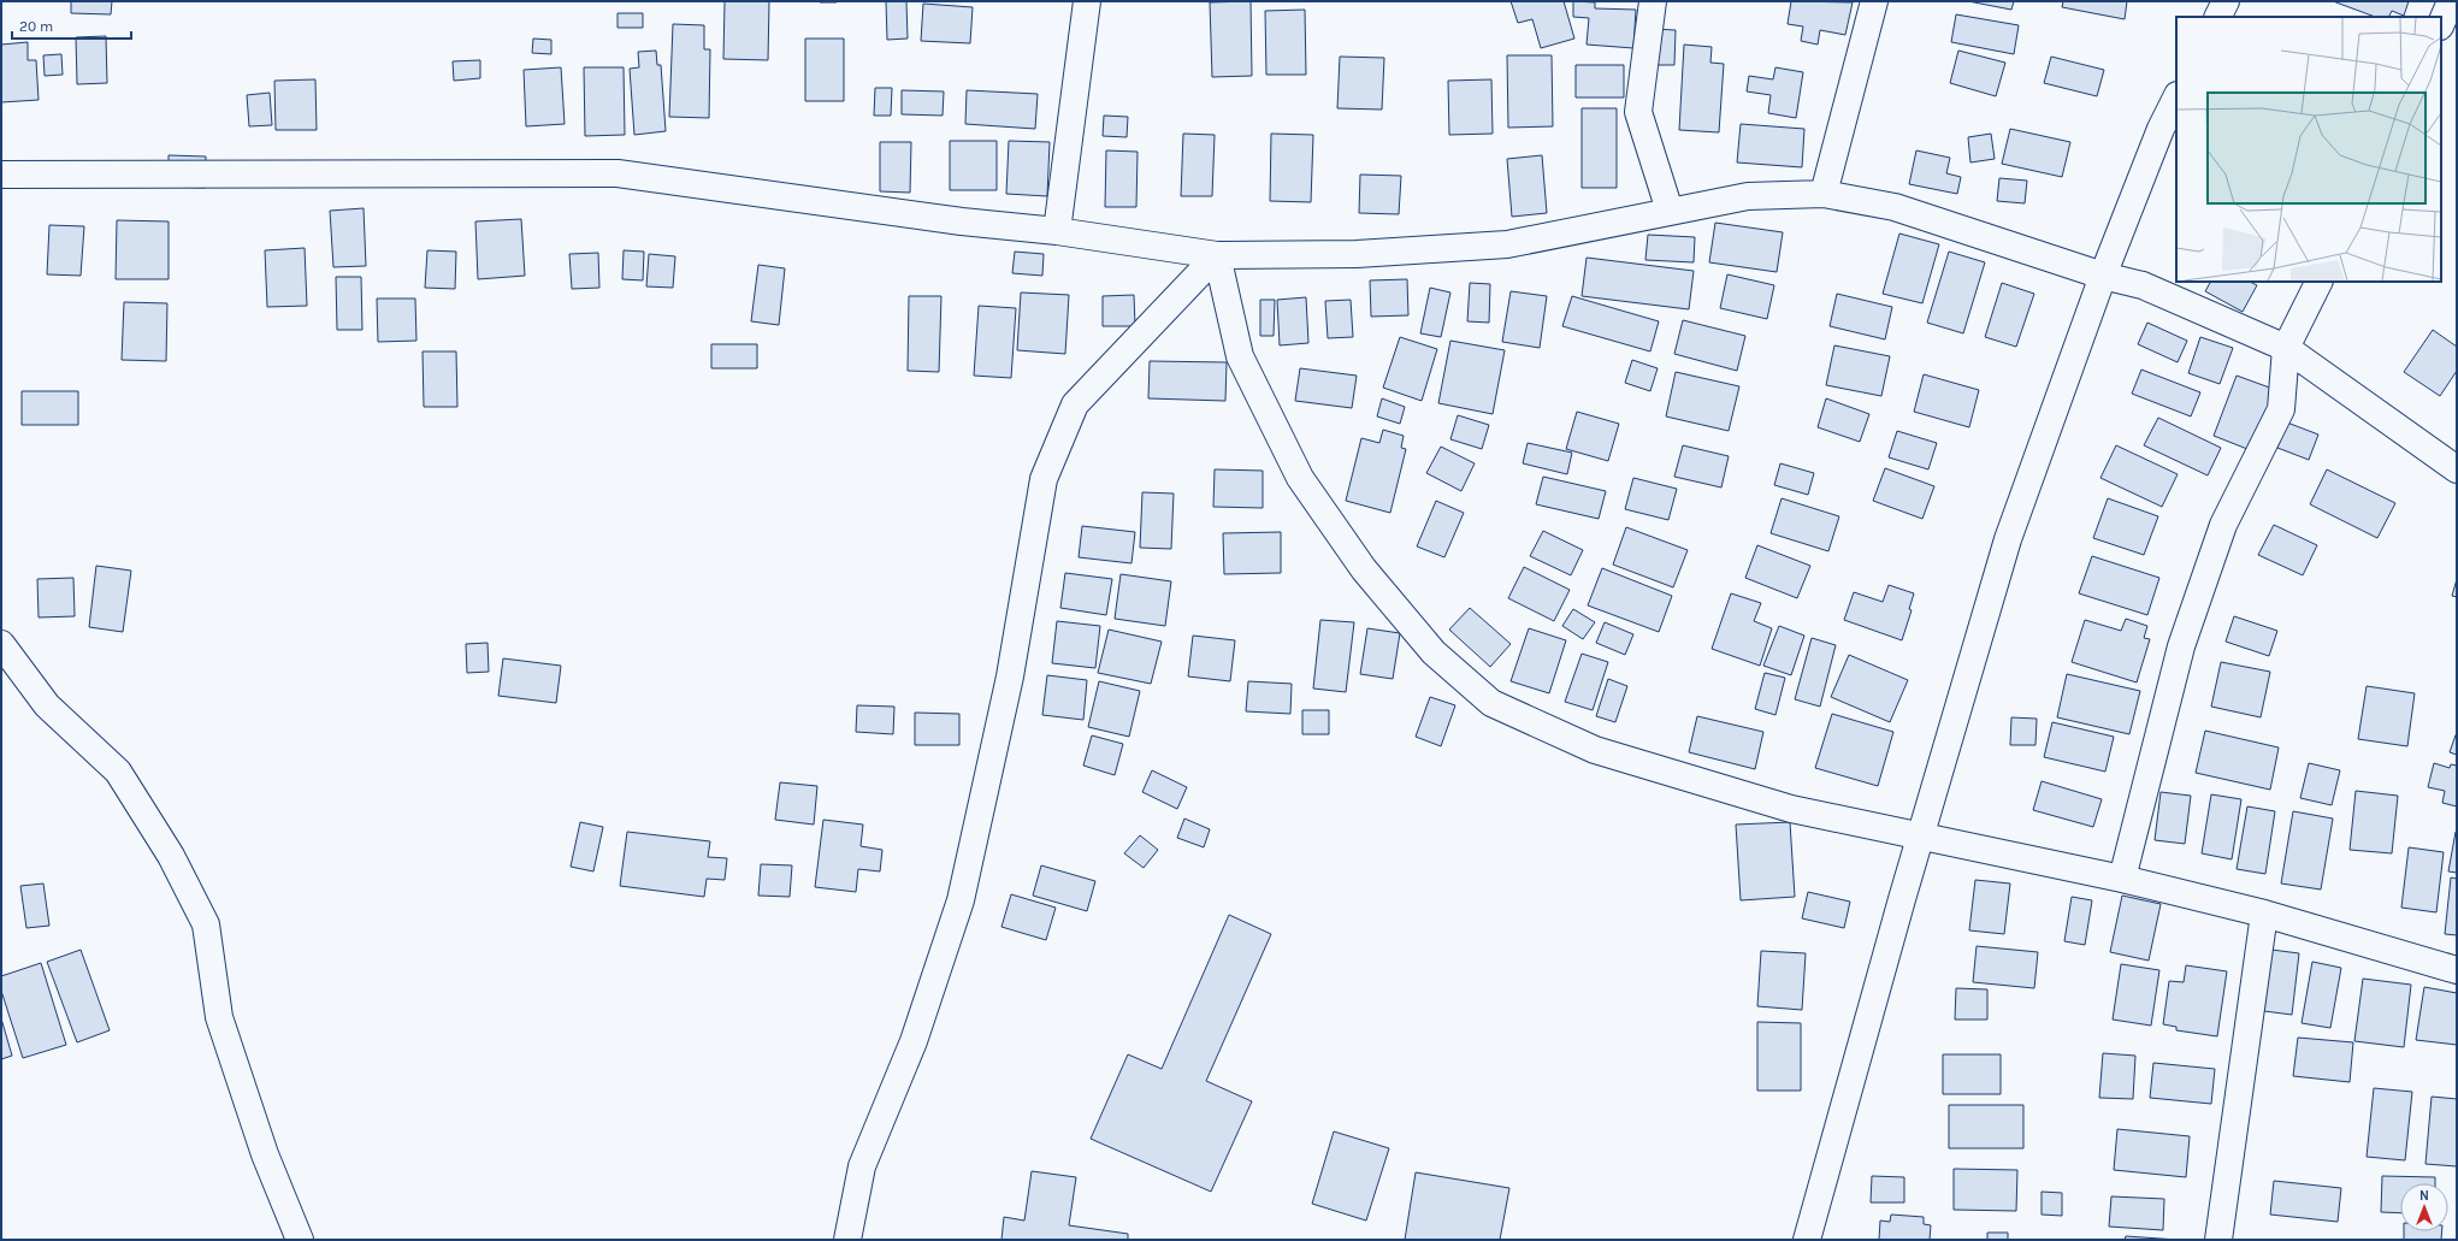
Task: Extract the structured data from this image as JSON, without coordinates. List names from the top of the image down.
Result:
{
  "scale_bar": "20 m",
  "north": "top"
}
